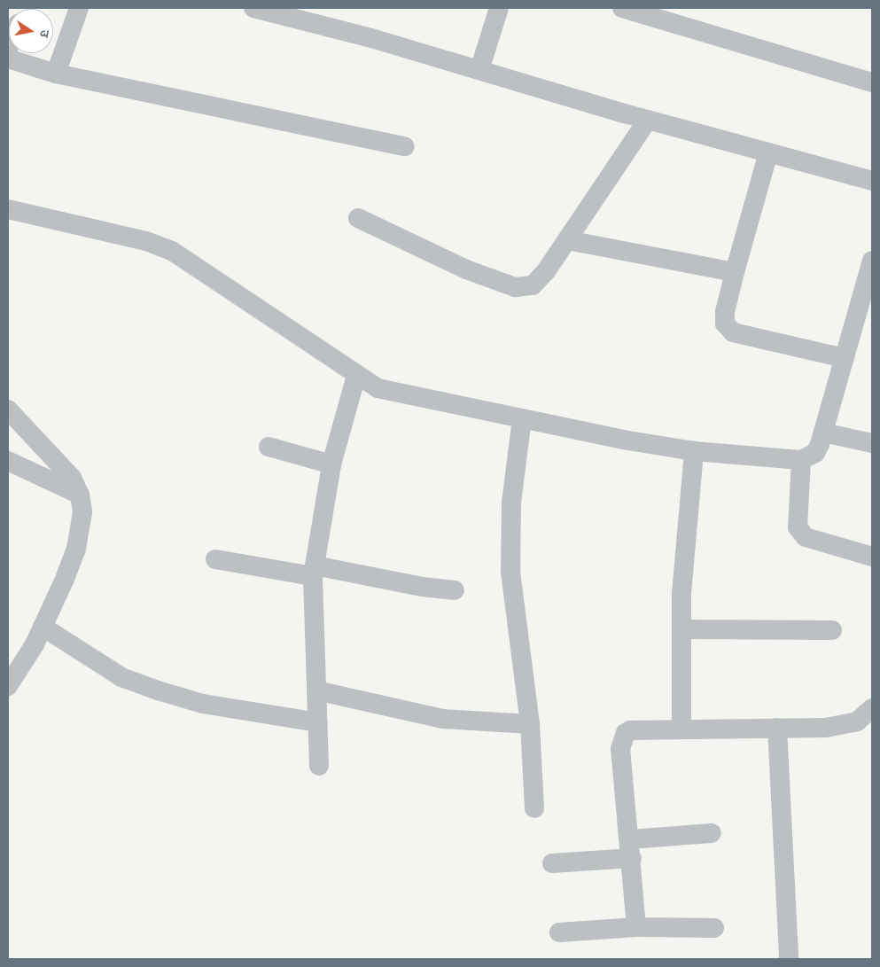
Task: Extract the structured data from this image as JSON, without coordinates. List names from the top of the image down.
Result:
{
  "north": "right"
}
